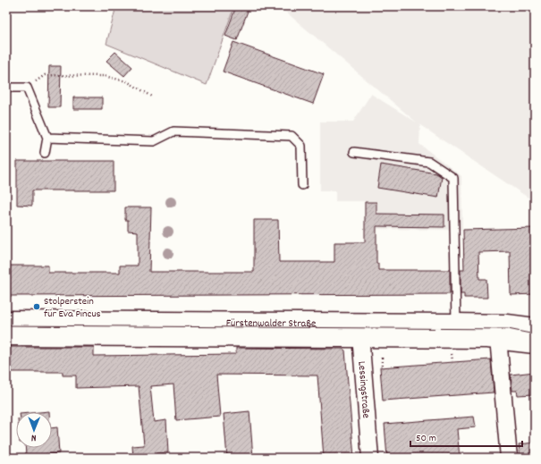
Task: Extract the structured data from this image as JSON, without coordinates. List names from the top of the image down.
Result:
{
  "streets": {
    "street": ["Fürstenwalder Straße", "Lessingstraße"]
  },
  "crossings": [
    ["Fürstenwalder Straße", "Lessingstraße"]
  ],
  "places": ["Stolperstein für Eva Pincus"],
  "scale_bar": "50 m",
  "north": "bottom"
}
